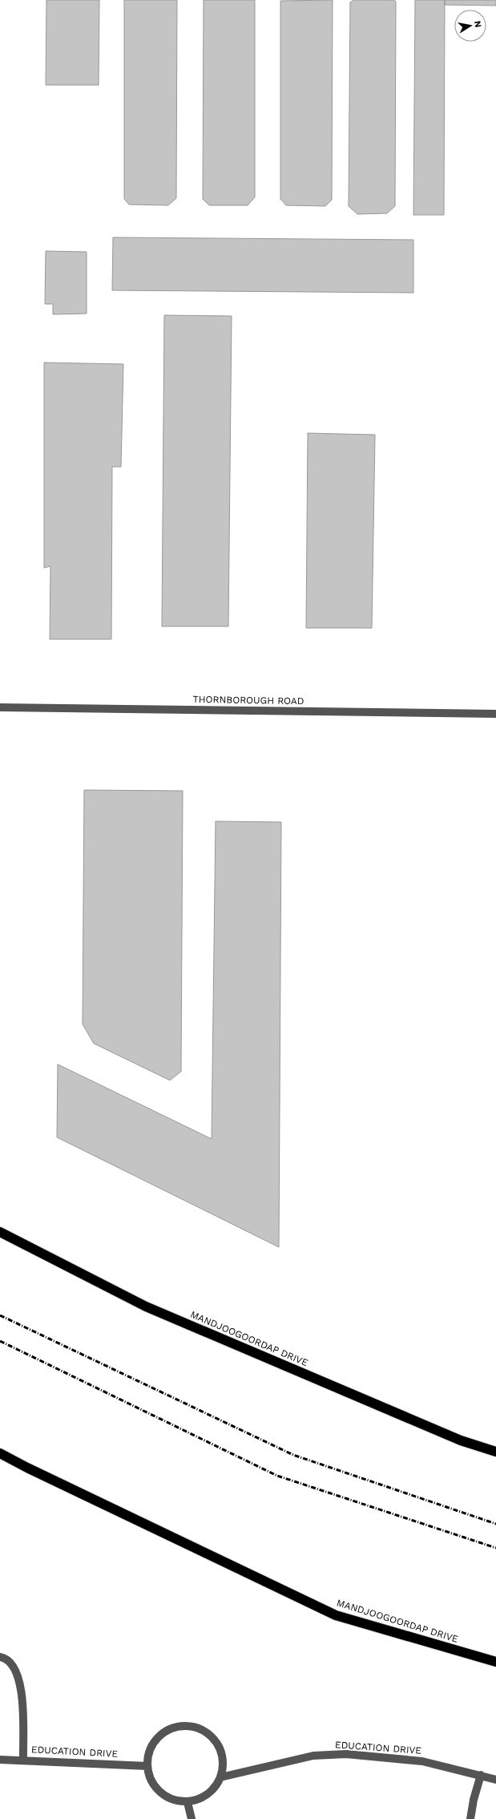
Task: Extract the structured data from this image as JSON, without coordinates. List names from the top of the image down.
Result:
{
  "streets": {
    "highway": ["MANDJOOGOORDAP DRIVE"],
    "street": ["THORNBOROUGH ROAD", "EDUCATION DRIVE"]
  },
  "north": "right"
}
